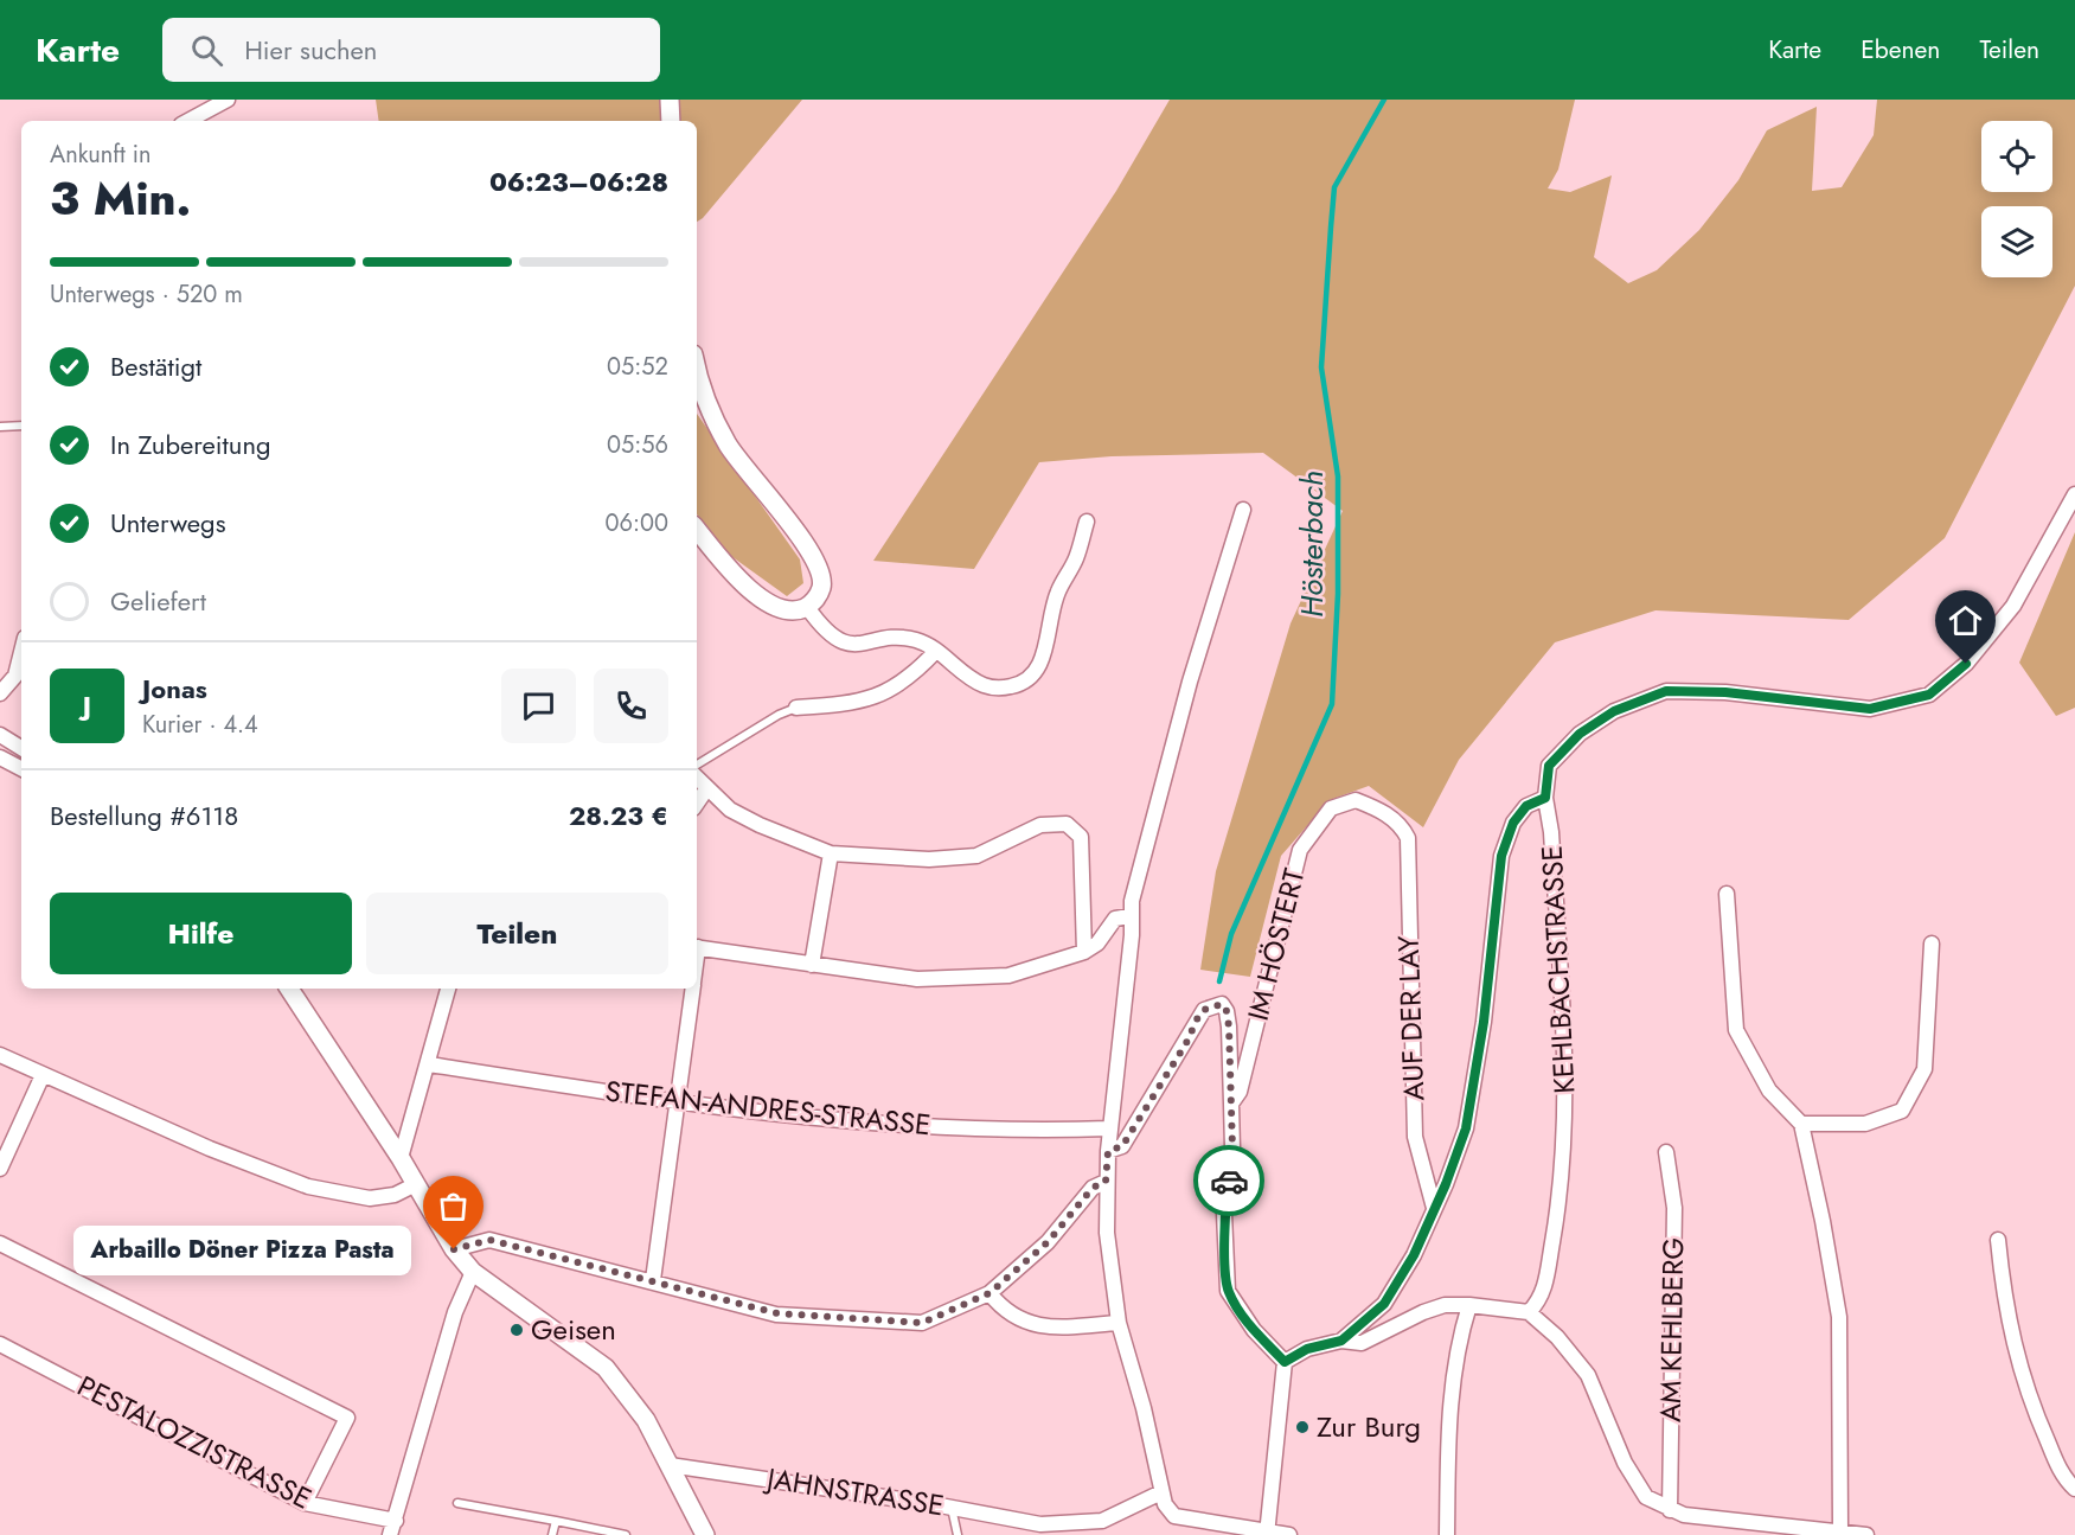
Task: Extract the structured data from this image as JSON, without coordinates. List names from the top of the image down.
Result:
{
  "streets": {
    "street": [
      "IM HÖSTERT",
      "KEHLBACHSTRASSE",
      "AUF DER LAY",
      "STEFAN-ANDRES-STRASSE",
      "AM KEHLBERG",
      "PESTALOZZISTRASSE",
      "JAHNSTRASSE"
    ]
  },
  "crossings": [
    ["IM HÖSTERT", "AUF DER LAY"]
  ],
  "water": ["Hösterbach"],
  "places": ["Arbaillo Döner Pizza Pasta", "Geisen", "Zur Burg"],
  "page": {
    "header": "Karte",
    "search": "Hier suchen",
    "nav": ["Karte", "Ebenen", "Teilen"],
    "heading": ["3 Min.", "Ankunft in", "06:23–06:28"],
    "panel": [
      "Jonas",
      "Kurier · 4.4",
      "Bestellung #6118",
      "28.23 €"
    ],
    "bar": "Unterwegs · 520 m",
    "list": [
      ["Bestätigt", "05:52"],
      ["In Zubereitung", "05:56"],
      ["Unterwegs", "06:00"],
      "Geliefert"
    ],
    "round": "J",
    "buttons": ["Hilfe", "Teilen"],
    "bubble": "Arbaillo Döner Pizza Pasta"
  }
}
